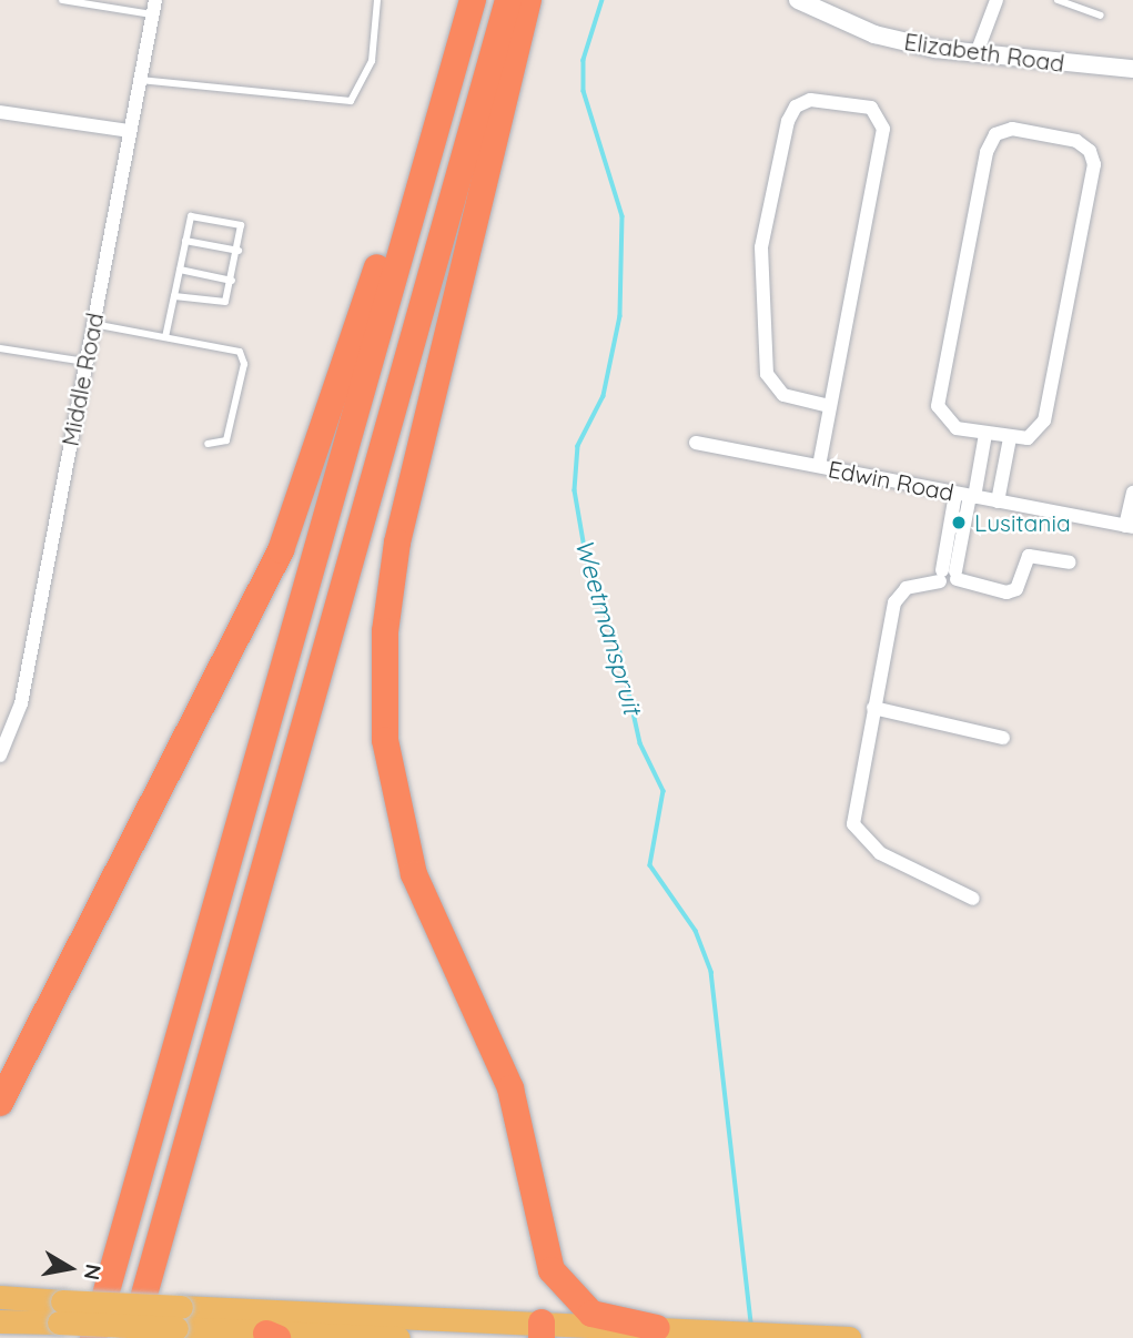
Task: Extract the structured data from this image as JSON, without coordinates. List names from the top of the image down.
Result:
{
  "streets": {
    "street": ["Elizabeth Road", "Middle Road", "Edwin Road"]
  },
  "water": ["Weetmanspruit"],
  "places": ["Lusitania"],
  "north": "right"
}
